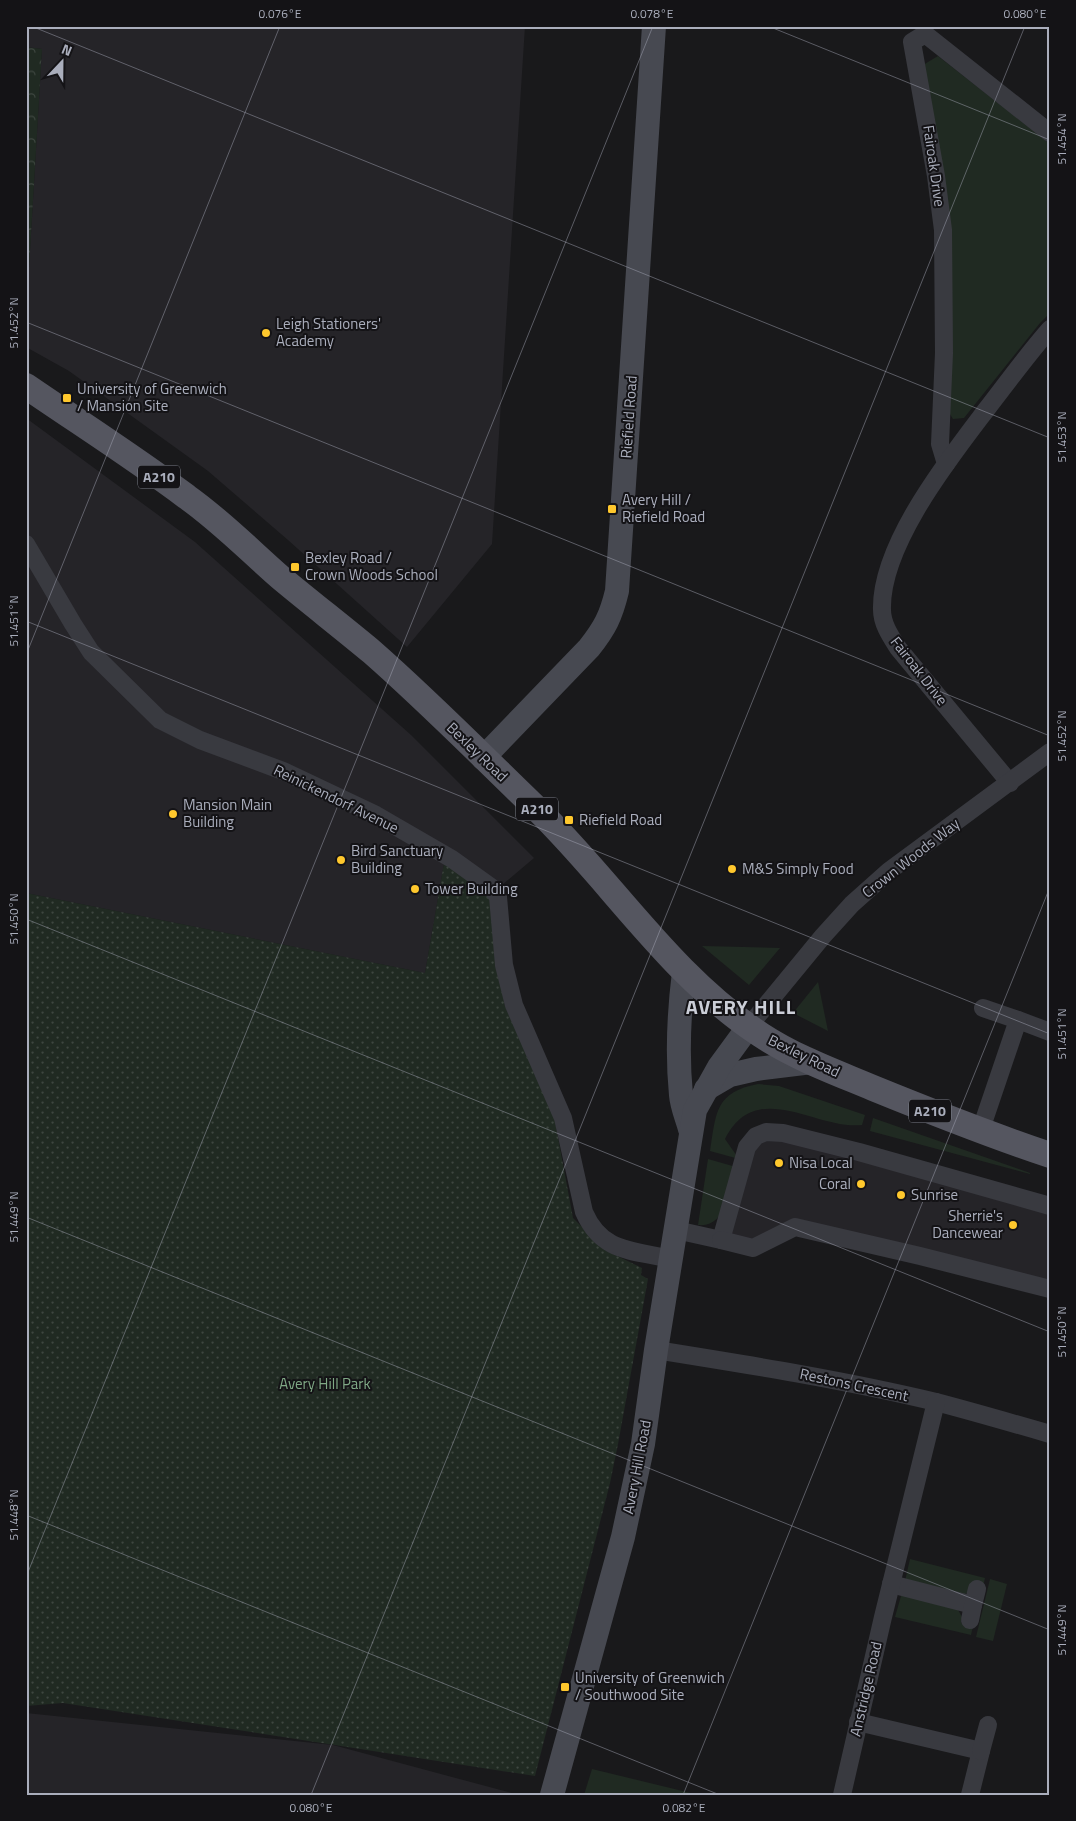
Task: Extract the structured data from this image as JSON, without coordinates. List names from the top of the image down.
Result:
{
  "streets": {
    "main road": [
      "Riefield Road",
      "A210",
      "Bexley Road",
      "Avery Hill Road"
    ],
    "street": [
      "Fairoak Drive",
      "Reinickendorf Avenue",
      "Crown Woods Way",
      "Restons Crescent",
      "Anstridge Road"
    ]
  },
  "crossings": [
    ["Fairoak Drive", "Crown Woods Way"],
    ["Riefield Road", "Bexley Road"],
    ["Bexley Road", "Crown Woods Way"],
    ["Bexley Road", "Avery Hill Road"],
    ["Reinickendorf Avenue", "Avery Hill Road"],
    ["Crown Woods Way", "Avery Hill Road"],
    ["Restons Crescent", "Avery Hill Road"],
    ["Restons Crescent", "Anstridge Road"]
  ],
  "districts": ["AVERY HILL"],
  "parks": ["Avery Hill Park"],
  "places": {
    "other": [
      "Leigh Stationers' Academy",
      "Mansion Main Building",
      "Bird Sanctuary Building",
      "M&S Simply Food",
      "Tower Building",
      "Nisa Local",
      "Coral",
      "Sunrise",
      "Sherrie's Dancewear"
    ],
    "transit": [
      "University of Greenwich / Mansion Site",
      "Avery Hill / Riefield Road",
      "Bexley Road / Crown Woods School",
      "Riefield Road",
      "University of Greenwich / Southwood Site"
    ]
  },
  "north": "top",
  "coordinates": [
    "0.076°E",
    "0.078°E",
    "0.080°E",
    "51.454°N",
    "51.452°N",
    "51.453°N",
    "51.451°N",
    "51.450°N",
    "51.449°N",
    "51.448°N",
    "0.082°E"
  ]
}
